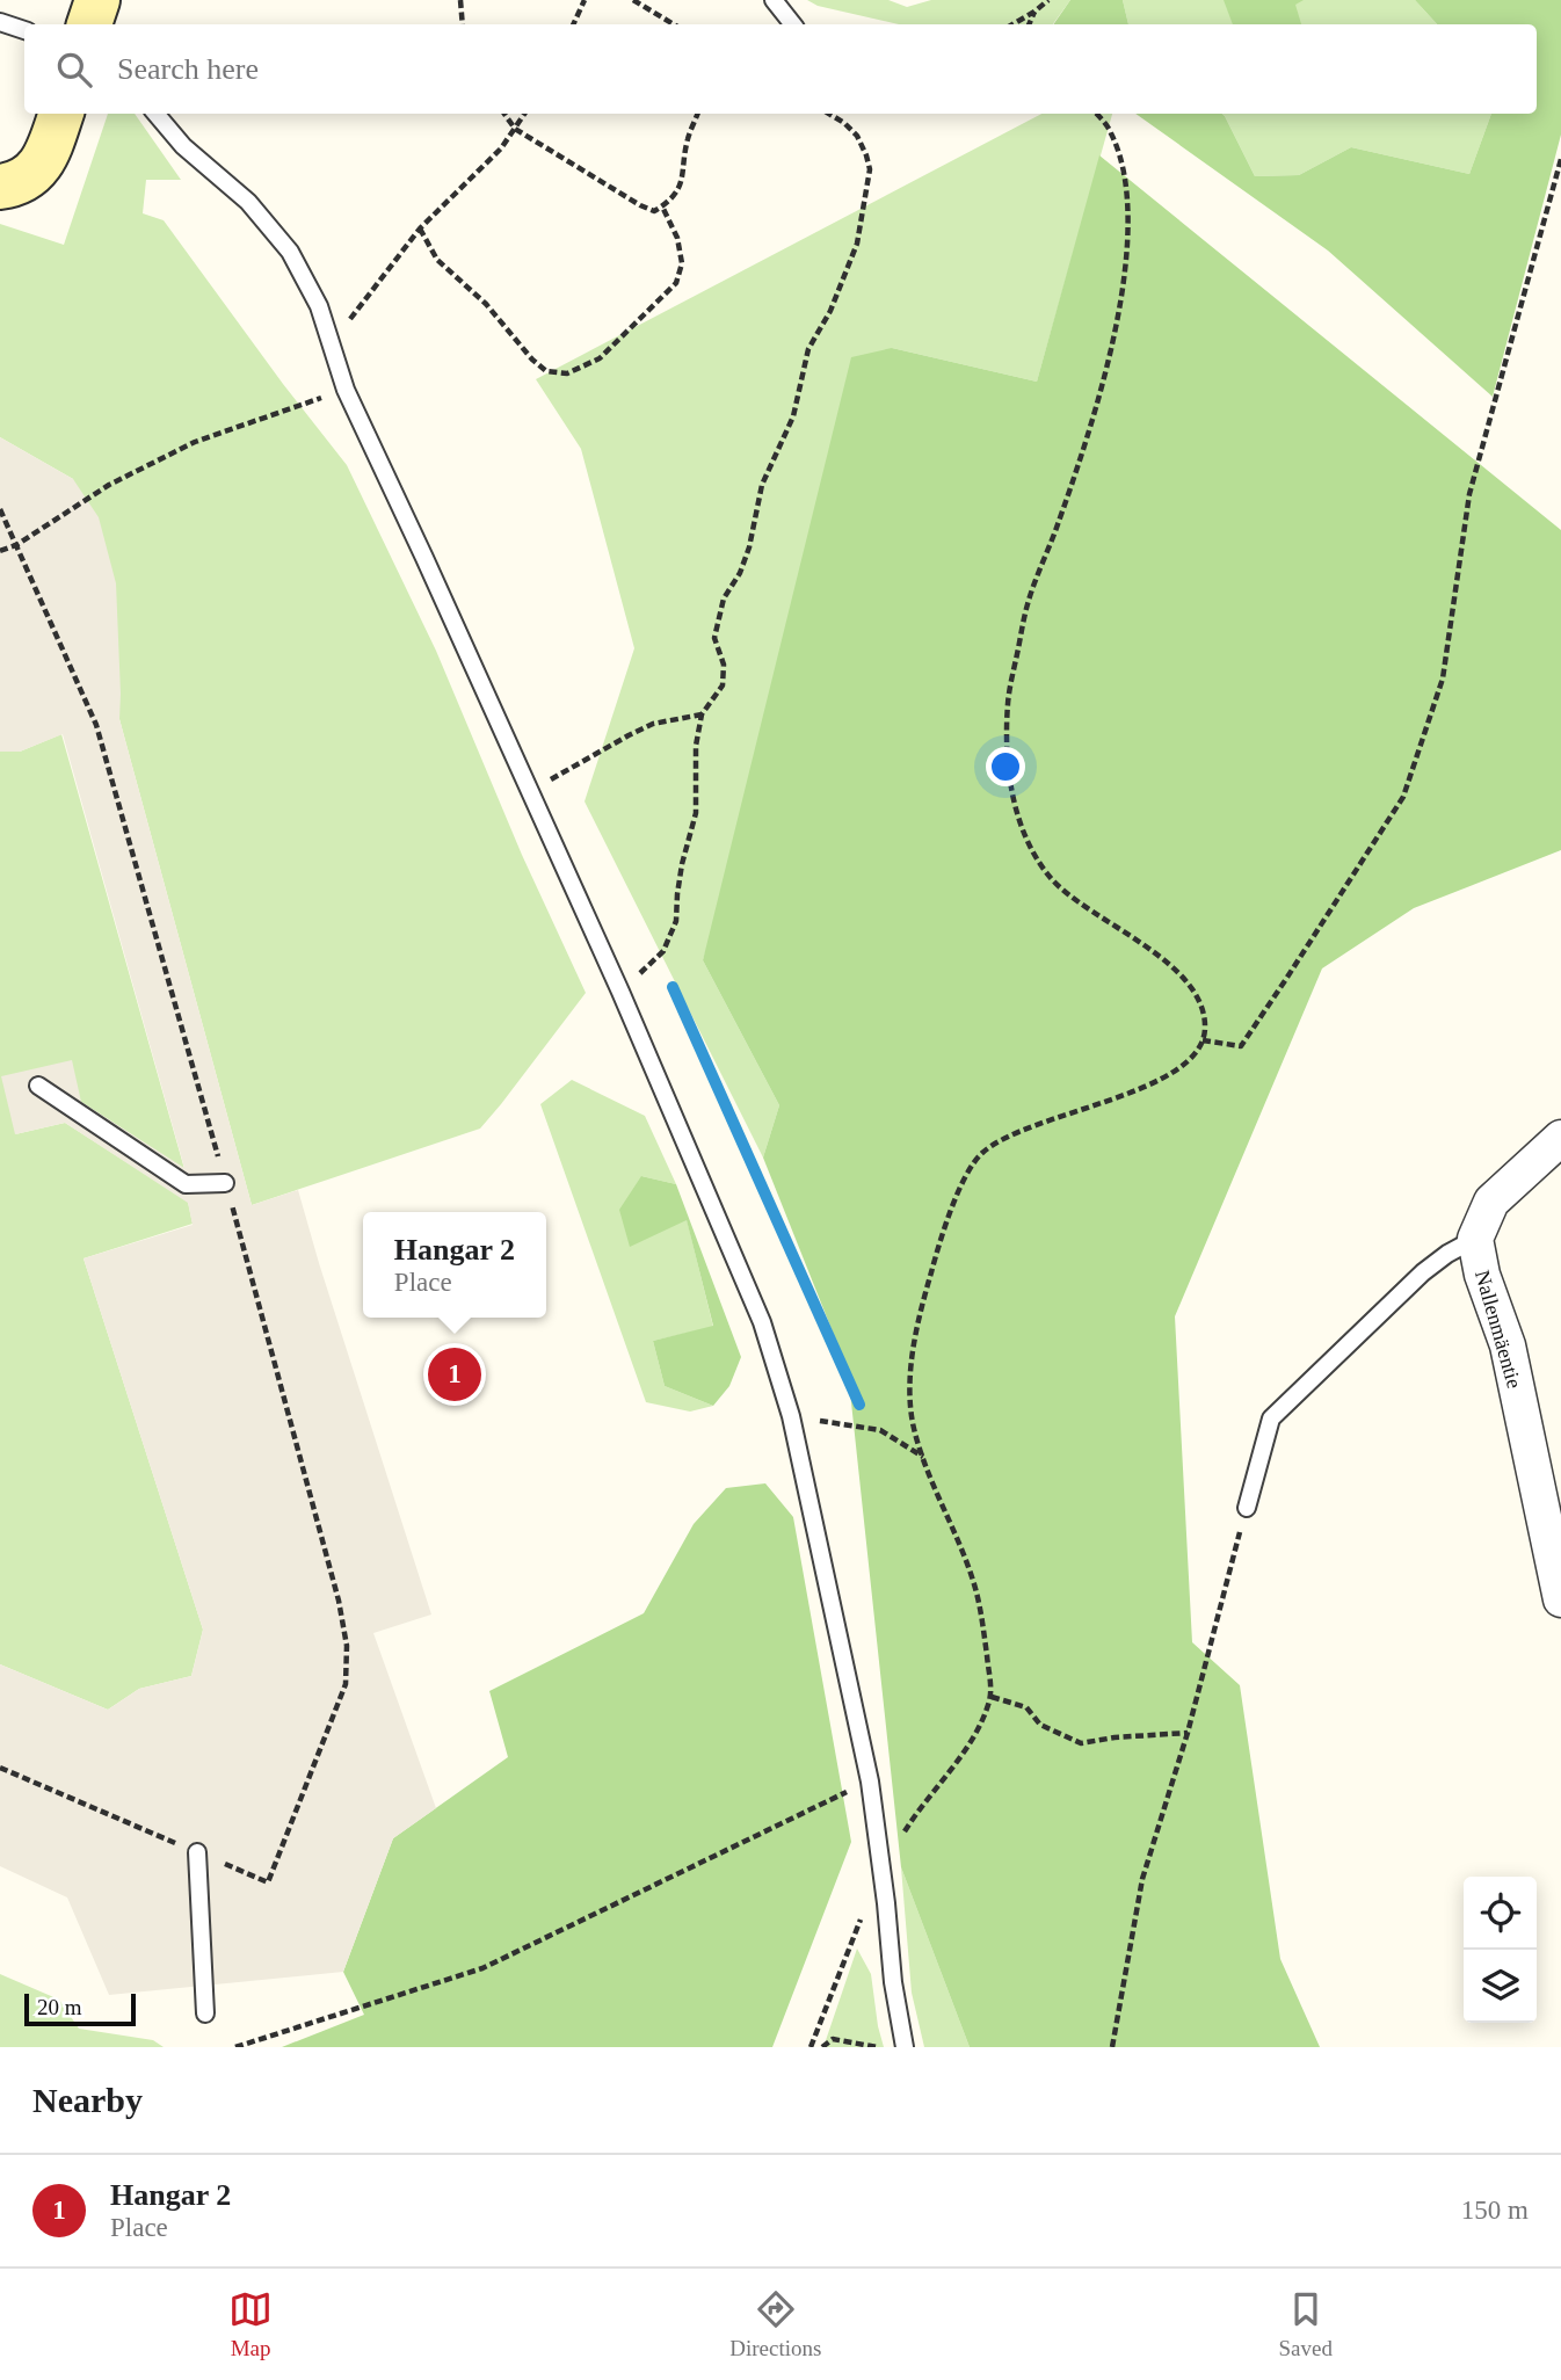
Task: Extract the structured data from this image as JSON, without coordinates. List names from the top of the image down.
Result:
{
  "streets": {
    "street": ["Nallenmäentie"]
  },
  "scale_bar": "20 m",
  "page": {
    "search": "Search here",
    "popup": ["Hangar 2", "Place"],
    "pins": "1",
    "scale": "20 m",
    "heading": "Nearby",
    "list": [
      {
        "mark": "1",
        "name": "Hangar 2",
        "note": "Place",
        "value": "150 m"
      }
    ],
    "nav": ["Map", "Directions", "Saved"]
  }
}
